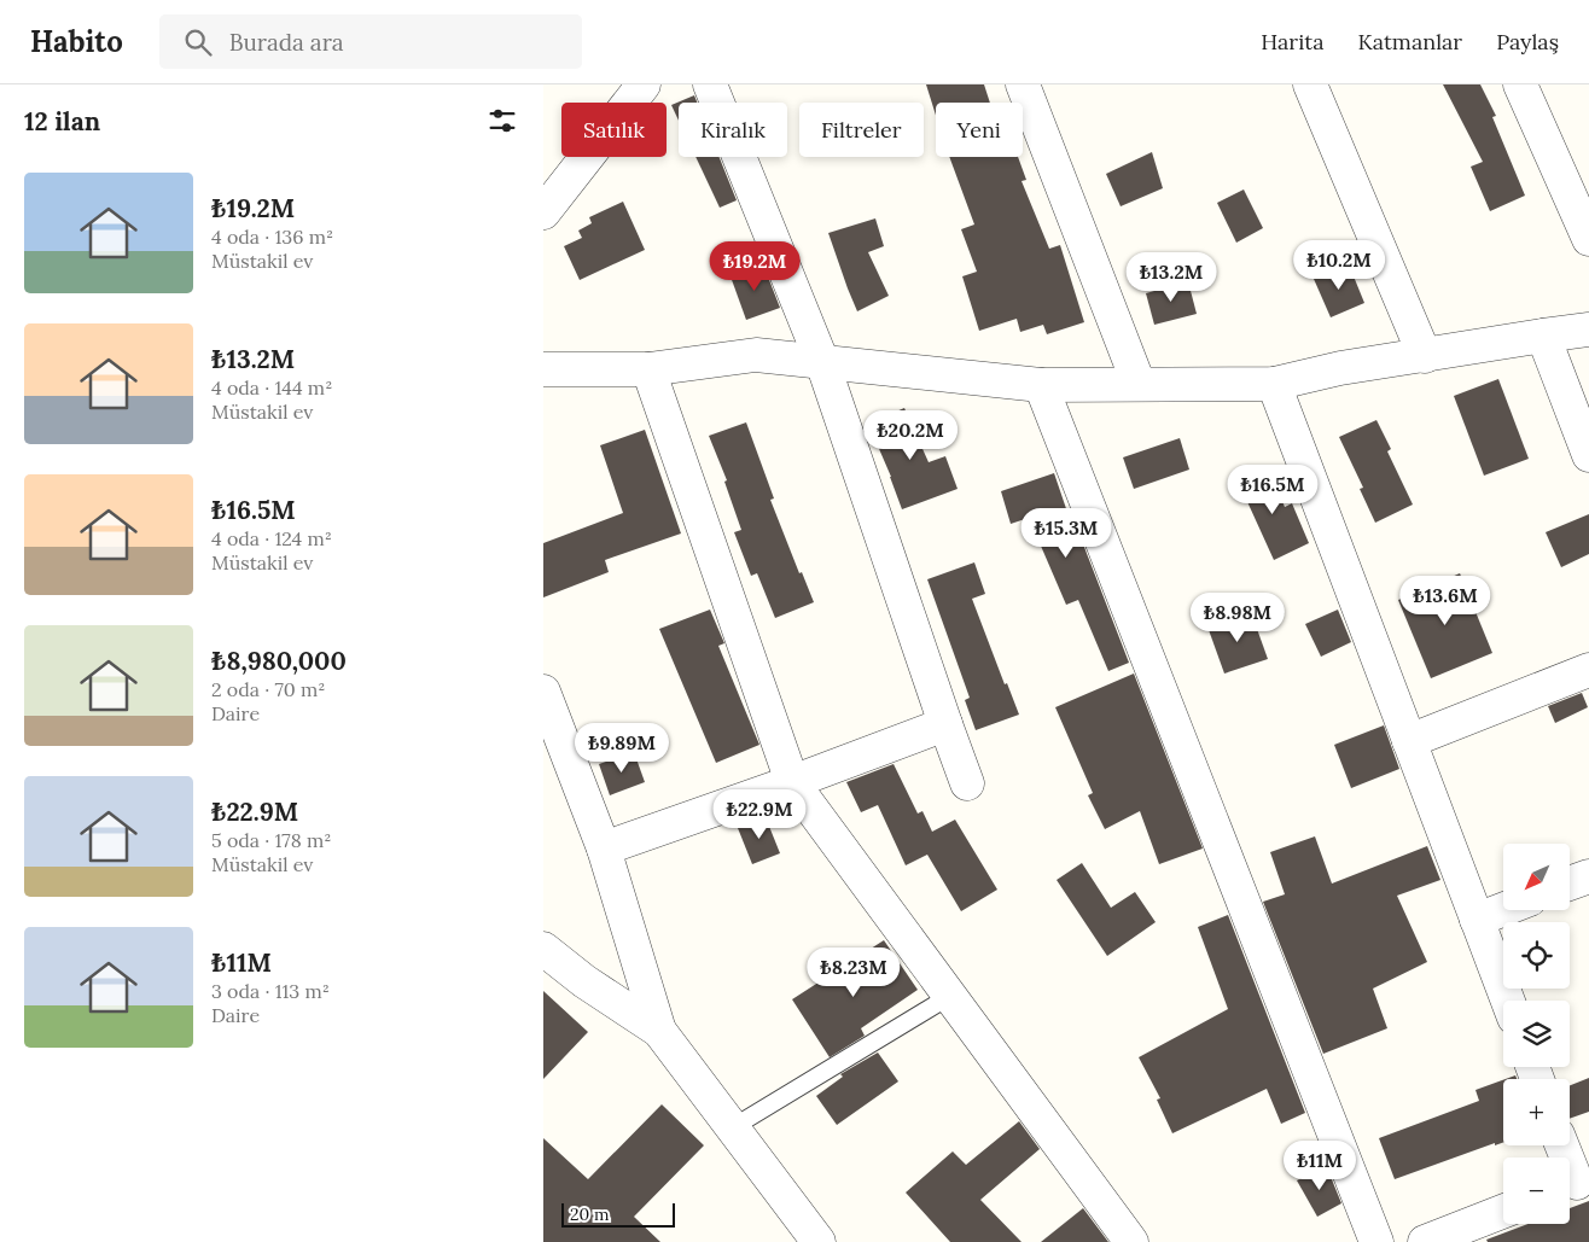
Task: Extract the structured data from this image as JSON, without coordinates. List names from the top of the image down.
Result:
{
  "scale_bar": "20 m",
  "north": "bottom left",
  "page": {
    "header": "Habito",
    "search": "Burada ara",
    "nav": ["Harita", "Katmanlar", "Paylaş"],
    "heading": "12 ilan",
    "chip": [
      "Satılık",
      "Kiralık",
      "Filtreler",
      "Yeni"
    ],
    "list": [
      {
        "name": "₺19.2M",
        "note": "4 oda · 136 m² · Müstakil ev"
      },
      {
        "name": "₺13.2M",
        "note": "4 oda · 144 m² · Müstakil ev"
      },
      {
        "name": "₺16.5M",
        "note": "4 oda · 124 m² · Müstakil ev"
      },
      {
        "name": "₺8,980,000",
        "note": "2 oda · 70 m² · Daire"
      },
      {
        "name": "₺22.9M",
        "note": "5 oda · 178 m² · Müstakil ev"
      },
      {
        "name": "₺11M",
        "note": "3 oda · 113 m² · Daire"
      }
    ],
    "price": [
      "₺10.2M",
      "₺19.2M",
      "₺13.2M",
      "₺20.2M",
      "₺16.5M",
      "₺15.3M",
      "₺13.6M",
      "₺8.98M",
      "₺9.89M",
      "₺22.9M",
      "₺8.23M",
      "₺11M"
    ],
    "map_buttons": ["+", "−"],
    "scale": "20 m"
  }
}
